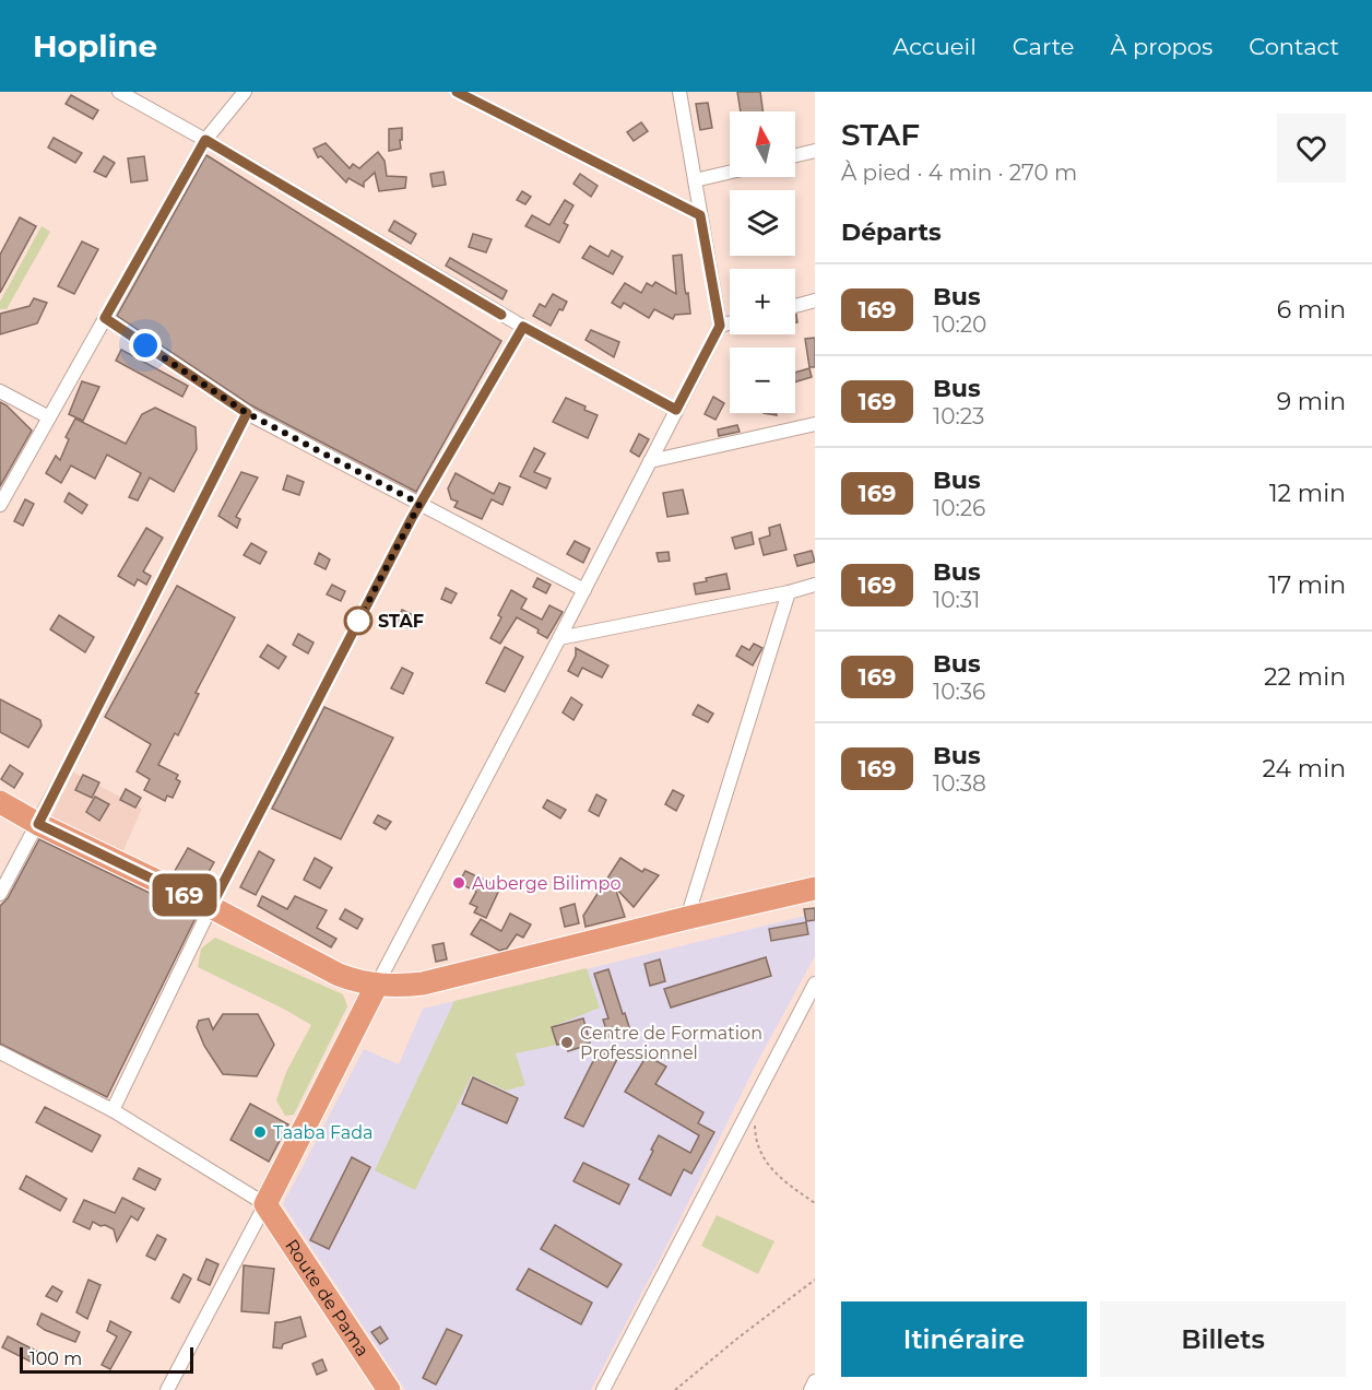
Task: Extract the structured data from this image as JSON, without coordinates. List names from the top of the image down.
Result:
{
  "streets": {
    "highway": ["Route de Pama"]
  },
  "places": [
    "STAF",
    "Auberge Bilimpo",
    "Centre de Formation Professionnel",
    "Taaba Fada"
  ],
  "lines": ["bus line 169"],
  "scale_bar": "100 m",
  "north": "top",
  "page": {
    "header": "Hopline",
    "nav": [
      "Accueil",
      "Carte",
      "À propos",
      "Contact"
    ],
    "on_map": "169",
    "heading": [
      ["STAF", "À pied · 4 min · 270 m"],
      "Départs"
    ],
    "map_buttons": ["+", "−"],
    "list": [
      {
        "mark": "169",
        "name": "Bus",
        "note": "10:20",
        "value": "6 min"
      },
      {
        "mark": "169",
        "name": "Bus",
        "note": "10:23",
        "value": "9 min"
      },
      {
        "mark": "169",
        "name": "Bus",
        "note": "10:26",
        "value": "12 min"
      },
      {
        "mark": "169",
        "name": "Bus",
        "note": "10:31",
        "value": "17 min"
      },
      {
        "mark": "169",
        "name": "Bus",
        "note": "10:36",
        "value": "22 min"
      },
      {
        "mark": "169",
        "name": "Bus",
        "note": "10:38",
        "value": "24 min"
      }
    ],
    "buttons": ["Itinéraire", "Billets"],
    "scale": "100 m"
  }
}
